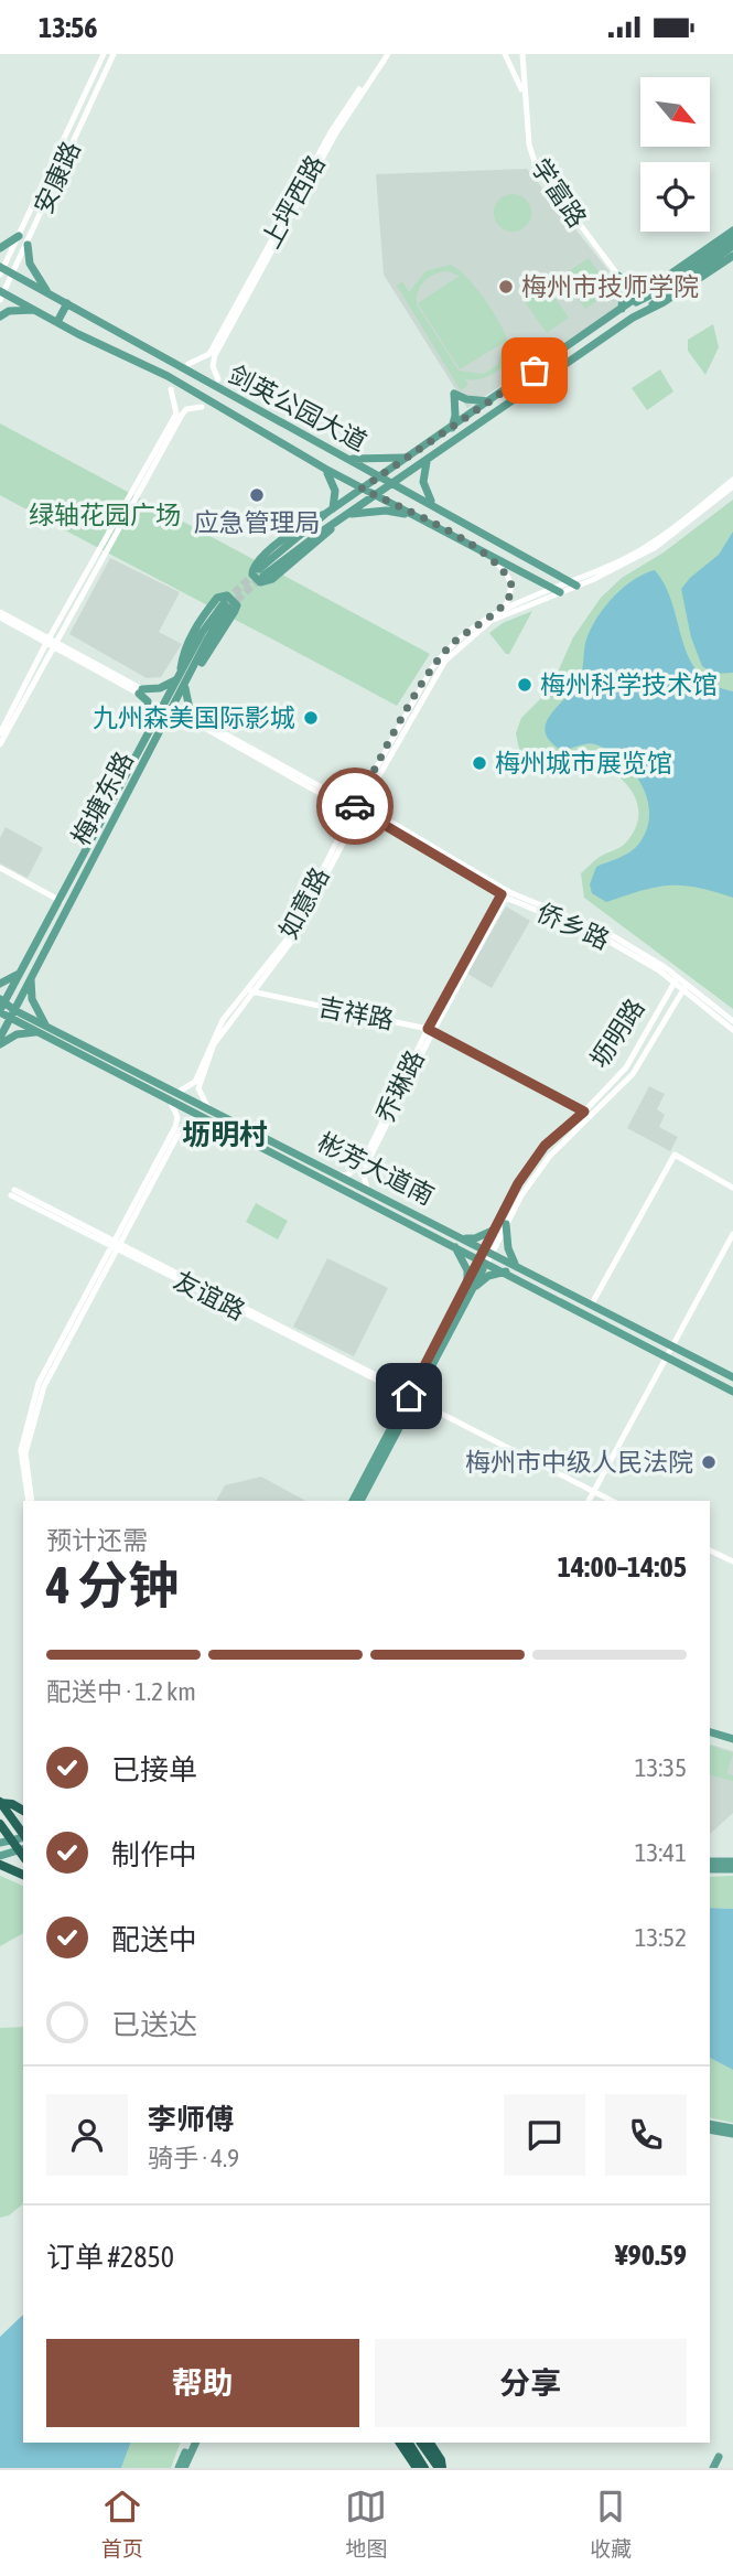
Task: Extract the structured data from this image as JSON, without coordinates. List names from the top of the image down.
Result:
{
  "streets": {
    "main road": [
      "剑英公园大道",
      "梅塘东路",
      "坜明路",
      "彬芳大道南"
    ],
    "street": [
      "安康路",
      "学富路",
      "上坪西路",
      "如意路",
      "侨乡路",
      "吉祥路",
      "乔琳路",
      "友谊路"
    ]
  },
  "crossings": [
    ["安康路", "剑英公园大道"],
    ["剑英公园大道", "如意路"],
    ["梅塘东路", "彬芳大道南"],
    ["如意路", "侨乡路"],
    ["如意路", "吉祥路"],
    ["侨乡路", "坜明路"],
    ["侨乡路", "乔琳路"],
    ["吉祥路", "坜明路"],
    ["吉祥路", "乔琳路"],
    ["坜明路", "彬芳大道南"],
    ["坜明路", "友谊路"]
  ],
  "districts": ["坜明村"],
  "parks": ["绿轴花园广场"],
  "places": [
    "梅州市技师学院",
    "应急管理局",
    "梅州科学技术馆",
    "九州森美国际影城",
    "梅州城市展览馆",
    "梅州市中级人民法院"
  ],
  "north": "bottom right",
  "page": {
    "status": "13:56",
    "heading": ["4 分钟", "预计还需", "14:00–14:05"],
    "panel": [
      "李师傅",
      "骑手 · 4.9",
      "订单 #2850",
      "¥90.59"
    ],
    "bar": "配送中 · 1.2 km",
    "list": [
      ["已接单", "13:35"],
      ["制作中", "13:41"],
      ["配送中", "13:52"],
      "已送达"
    ],
    "buttons": ["帮助", "分享"],
    "tabs": ["首页", "地图", "收藏"]
  }
}
